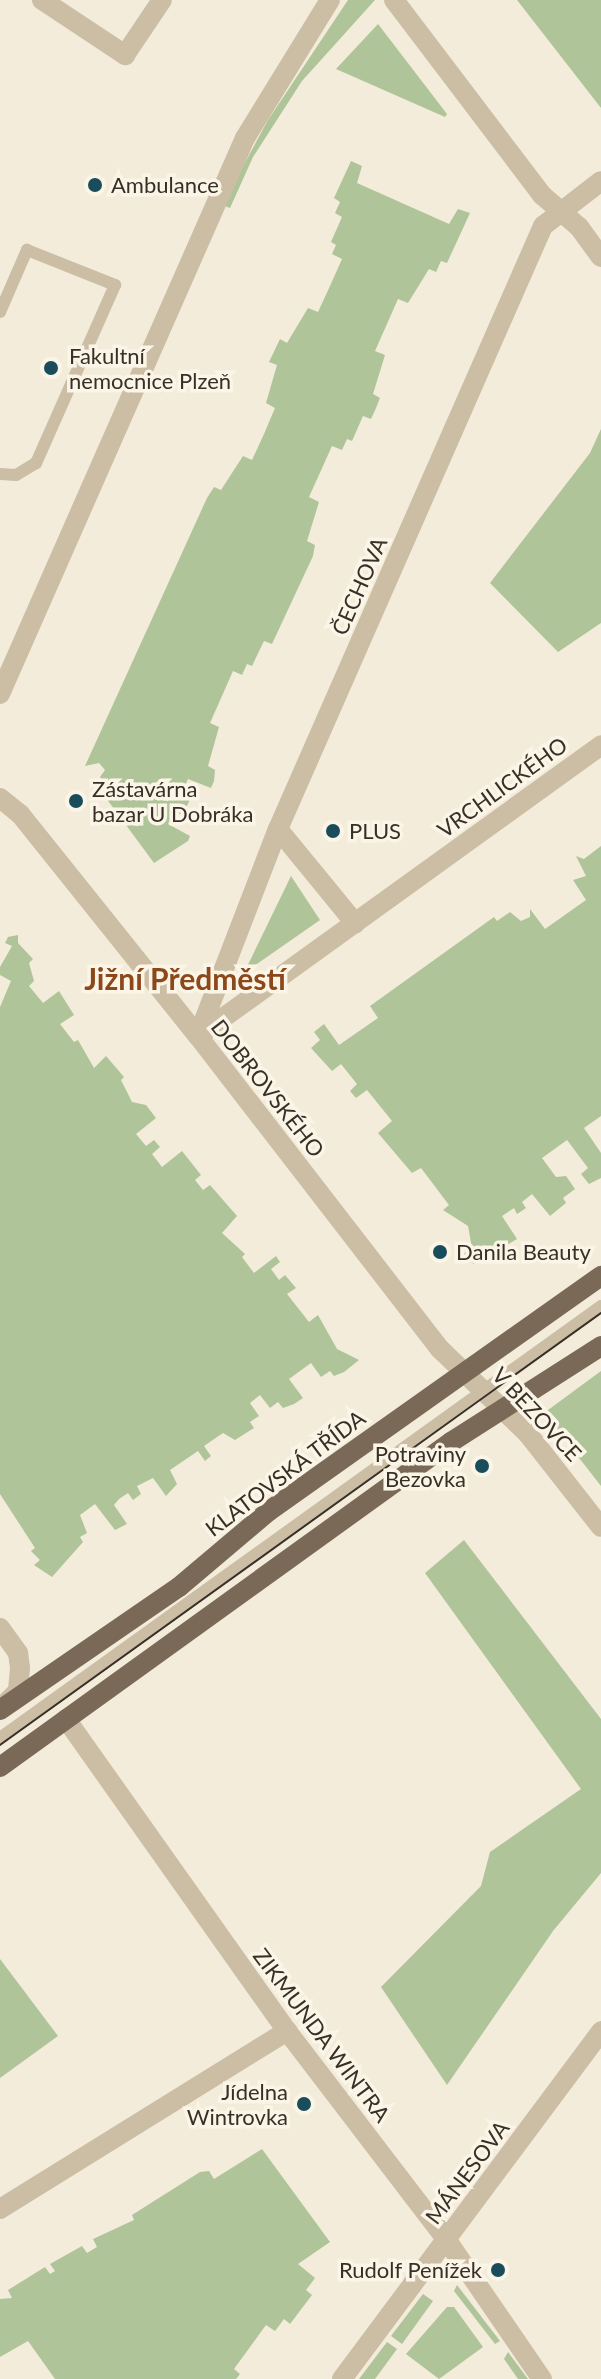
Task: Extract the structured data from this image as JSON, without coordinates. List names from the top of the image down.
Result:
{
  "streets": {
    "main road": ["KLATOVSKÁ TŘÍDA"],
    "street": [
      "ČECHOVA",
      "VRCHLICKÉHO",
      "DOBROVSKÉHO",
      "V BEZOVCE",
      "ZIKMUNDA WINTRA",
      "MÁNESOVA"
    ]
  },
  "crossings": [
    ["ČECHOVA", "VRCHLICKÉHO"],
    ["ČECHOVA", "DOBROVSKÉHO"],
    ["VRCHLICKÉHO", "DOBROVSKÉHO"],
    ["DOBROVSKÉHO", "V BEZOVCE"],
    ["DOBROVSKÉHO", "KLATOVSKÁ TŘÍDA"],
    ["V BEZOVCE", "KLATOVSKÁ TŘÍDA"],
    ["ZIKMUNDA WINTRA", "MÁNESOVA"]
  ],
  "districts": ["Jižní Předměstí"],
  "places": [
    "Ambulance",
    "Fakultní nemocnice Plzeň",
    "Zástavárna bazar U Dobráka",
    "PLUS",
    "Danila Beauty",
    "Potraviny Bezovka",
    "Jídelna Wintrovka",
    "Rudolf Penížek"
  ]
}
